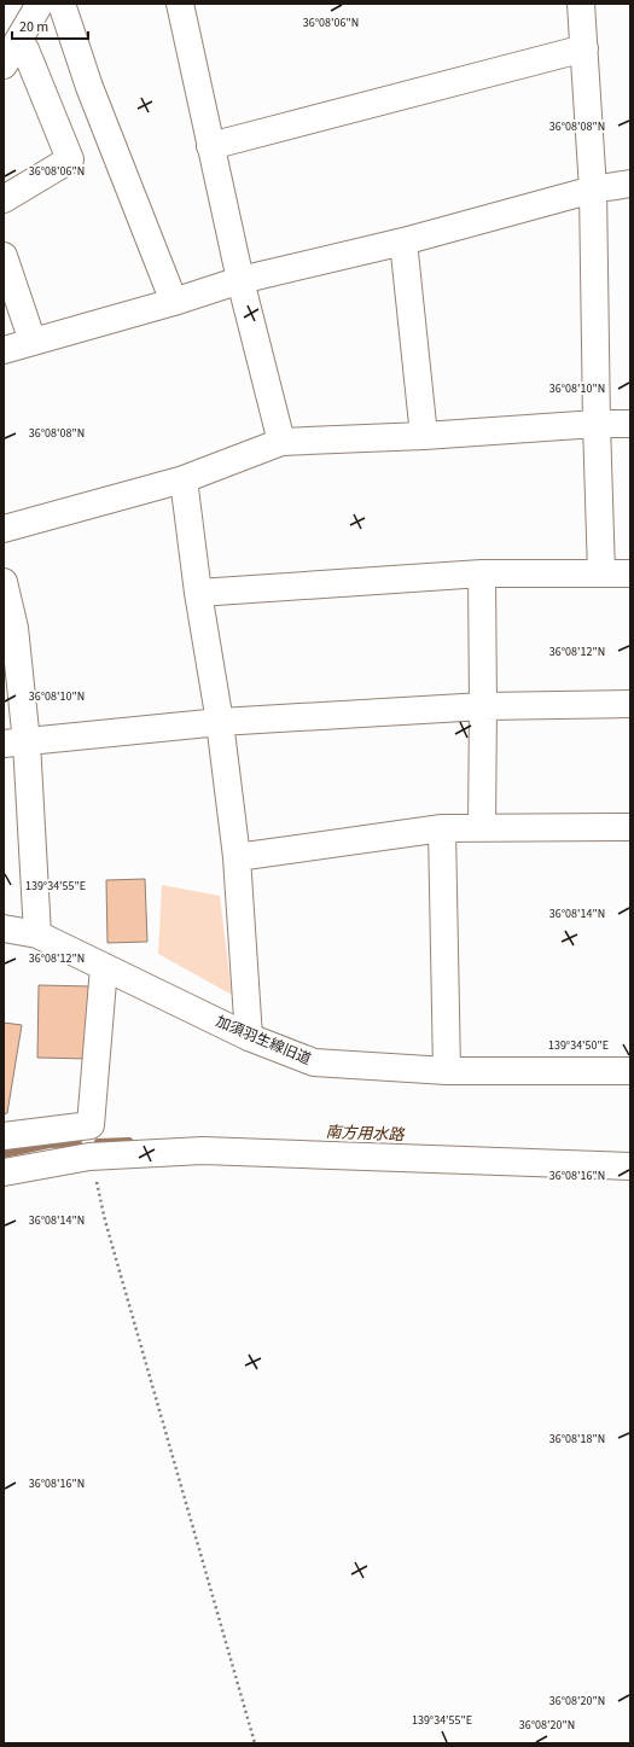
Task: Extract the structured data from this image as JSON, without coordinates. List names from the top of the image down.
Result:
{
  "streets": {
    "street": ["加須羽生線旧道"]
  },
  "water": ["南方用水路"],
  "scale_bar": "20 m",
  "coordinates": [
    "36°08'06\"N",
    "36°08'08\"N",
    "36°08'10\"N",
    "36°08'12\"N",
    "139°34'55\"E",
    "36°08'14\"N",
    "139°34'50\"E",
    "36°08'16\"N",
    "36°08'18\"N",
    "36°08'20\"N"
  ]
}
